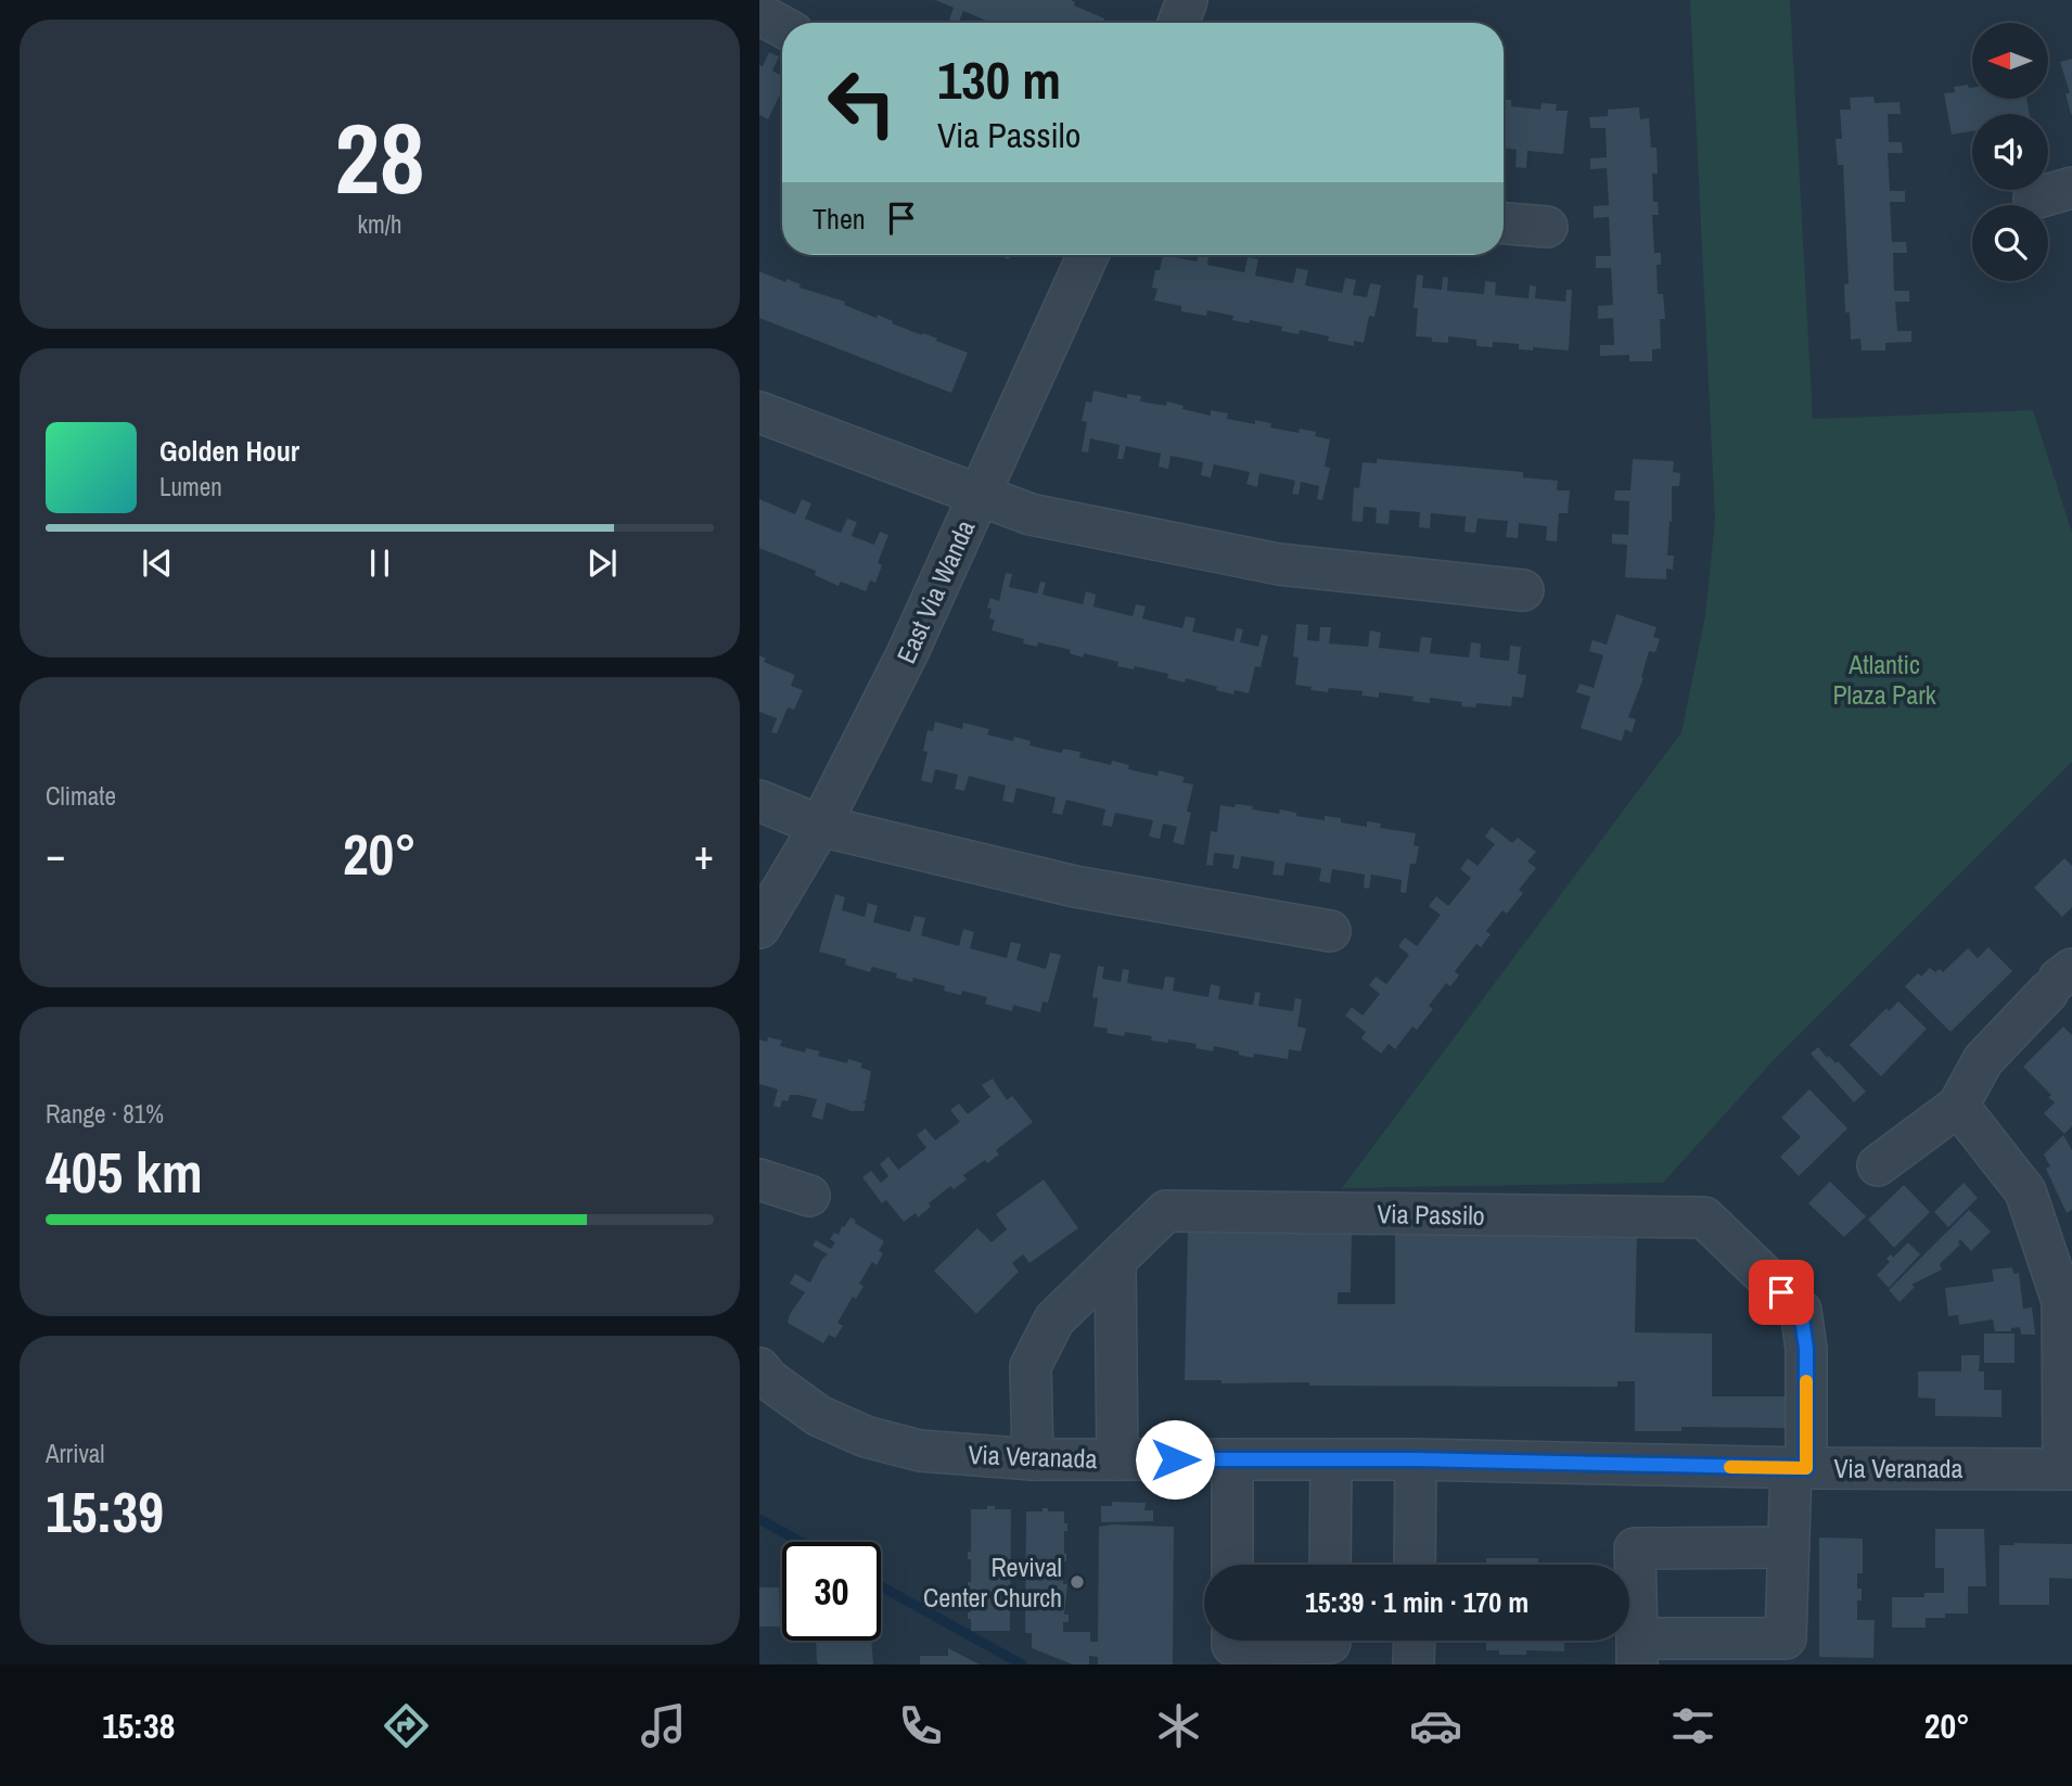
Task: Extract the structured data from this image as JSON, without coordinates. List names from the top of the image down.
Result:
{
  "streets": {
    "street": ["East Via Wanda", "Via Passilo", "Via Veranada"]
  },
  "crossings": [
    ["Via Passilo", "Via Veranada"]
  ],
  "parks": ["Atlantic Plaza Park"],
  "places": ["Revival Center Church"],
  "north": "left",
  "page": {
    "tile": [
      ["28", "km/h"],
      "Climate",
      ["Range · 81%", "405 km"],
      ["Arrival", "15:39"]
    ],
    "turn": ["130 m", "Via Passilo"],
    "then": "Then",
    "song": ["Golden Hour", "Lumen"],
    "heat": ["−", "20°", "+"],
    "limit": "30",
    "trip": "15:39 · 1 min · 170 m",
    "tabs": ["15:38", "20°"]
  }
}
